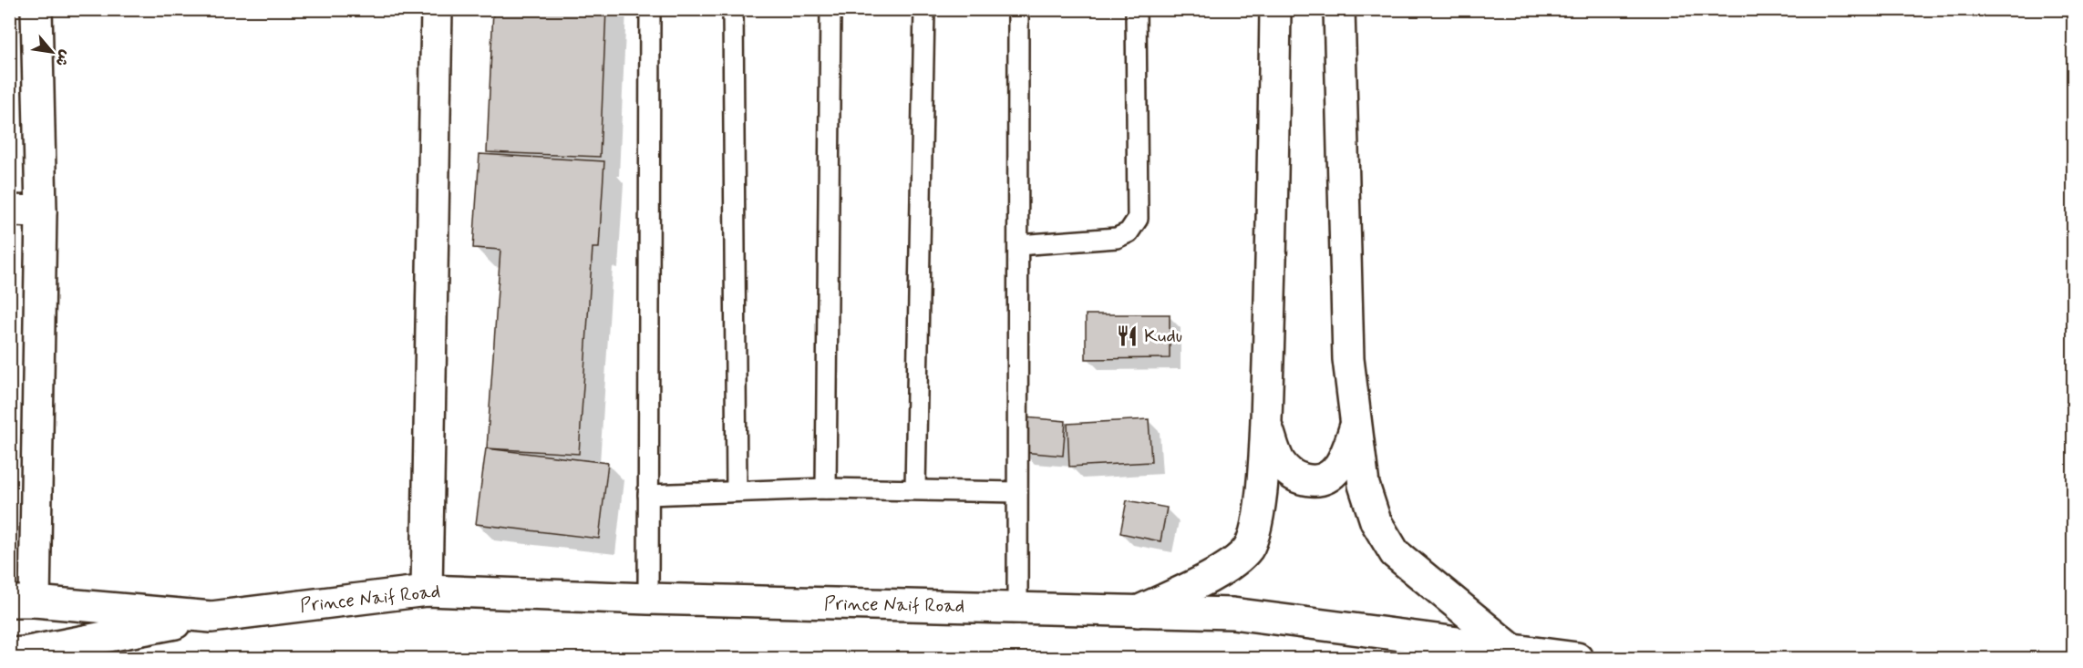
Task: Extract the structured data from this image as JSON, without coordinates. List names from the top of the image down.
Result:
{
  "streets": {
    "street": ["Prince Naif Road"]
  },
  "places": {
    "restaurant": ["Kudu"]
  },
  "north": "bottom right"
}
